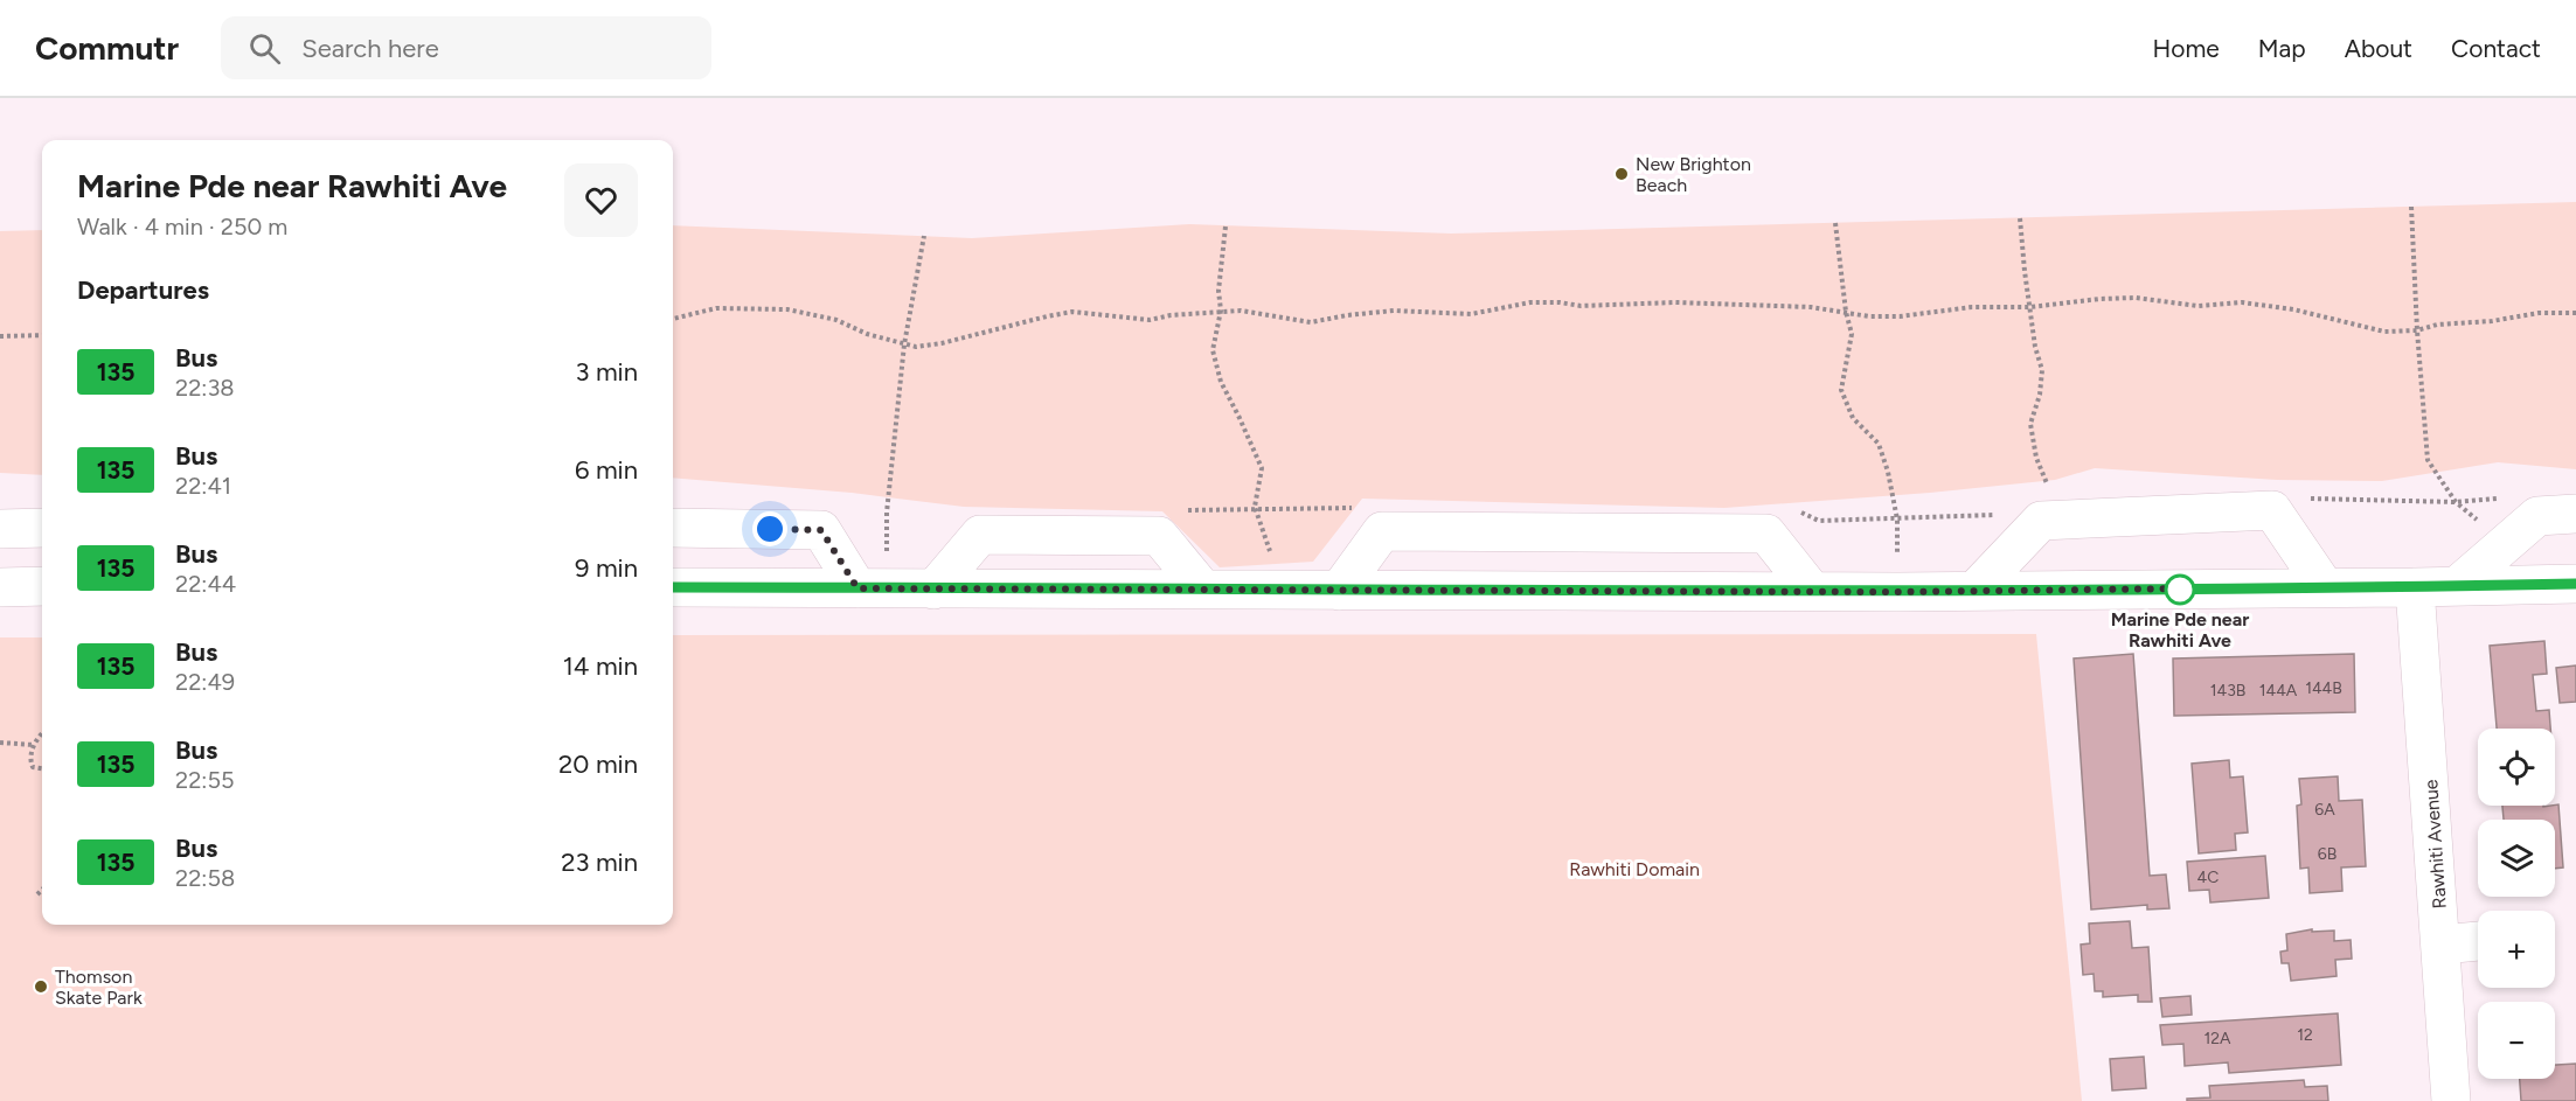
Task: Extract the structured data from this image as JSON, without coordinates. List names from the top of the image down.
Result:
{
  "streets": {
    "street": ["Rawhiti Avenue"]
  },
  "parks": ["Rawhiti Domain"],
  "places": ["New Brighton Beach", "Marine Pde near Rawhiti Ave", "Thomson Skate Park"],
  "lines": ["bus line 135"],
  "house_numbers": [
    "144B",
    "143B",
    "144A",
    "6A",
    "6B",
    "4C",
    "12",
    "12A"
  ],
  "page": {
    "header": "Commutr",
    "search": "Search here",
    "nav": [
      "Home",
      "Map",
      "About",
      "Contact"
    ],
    "heading": [
      ["Marine Pde near Rawhiti Ave", "Walk · 4 min · 250 m"],
      "Departures"
    ],
    "list": [
      {
        "mark": "135",
        "name": "Bus",
        "note": "22:38",
        "value": "3 min"
      },
      {
        "mark": "135",
        "name": "Bus",
        "note": "22:41",
        "value": "6 min"
      },
      {
        "mark": "135",
        "name": "Bus",
        "note": "22:44",
        "value": "9 min"
      },
      {
        "mark": "135",
        "name": "Bus",
        "note": "22:49",
        "value": "14 min"
      },
      {
        "mark": "135",
        "name": "Bus",
        "note": "22:55",
        "value": "20 min"
      },
      {
        "mark": "135",
        "name": "Bus",
        "note": "22:58",
        "value": "23 min"
      }
    ],
    "map_buttons": ["+", "−"]
  }
}
